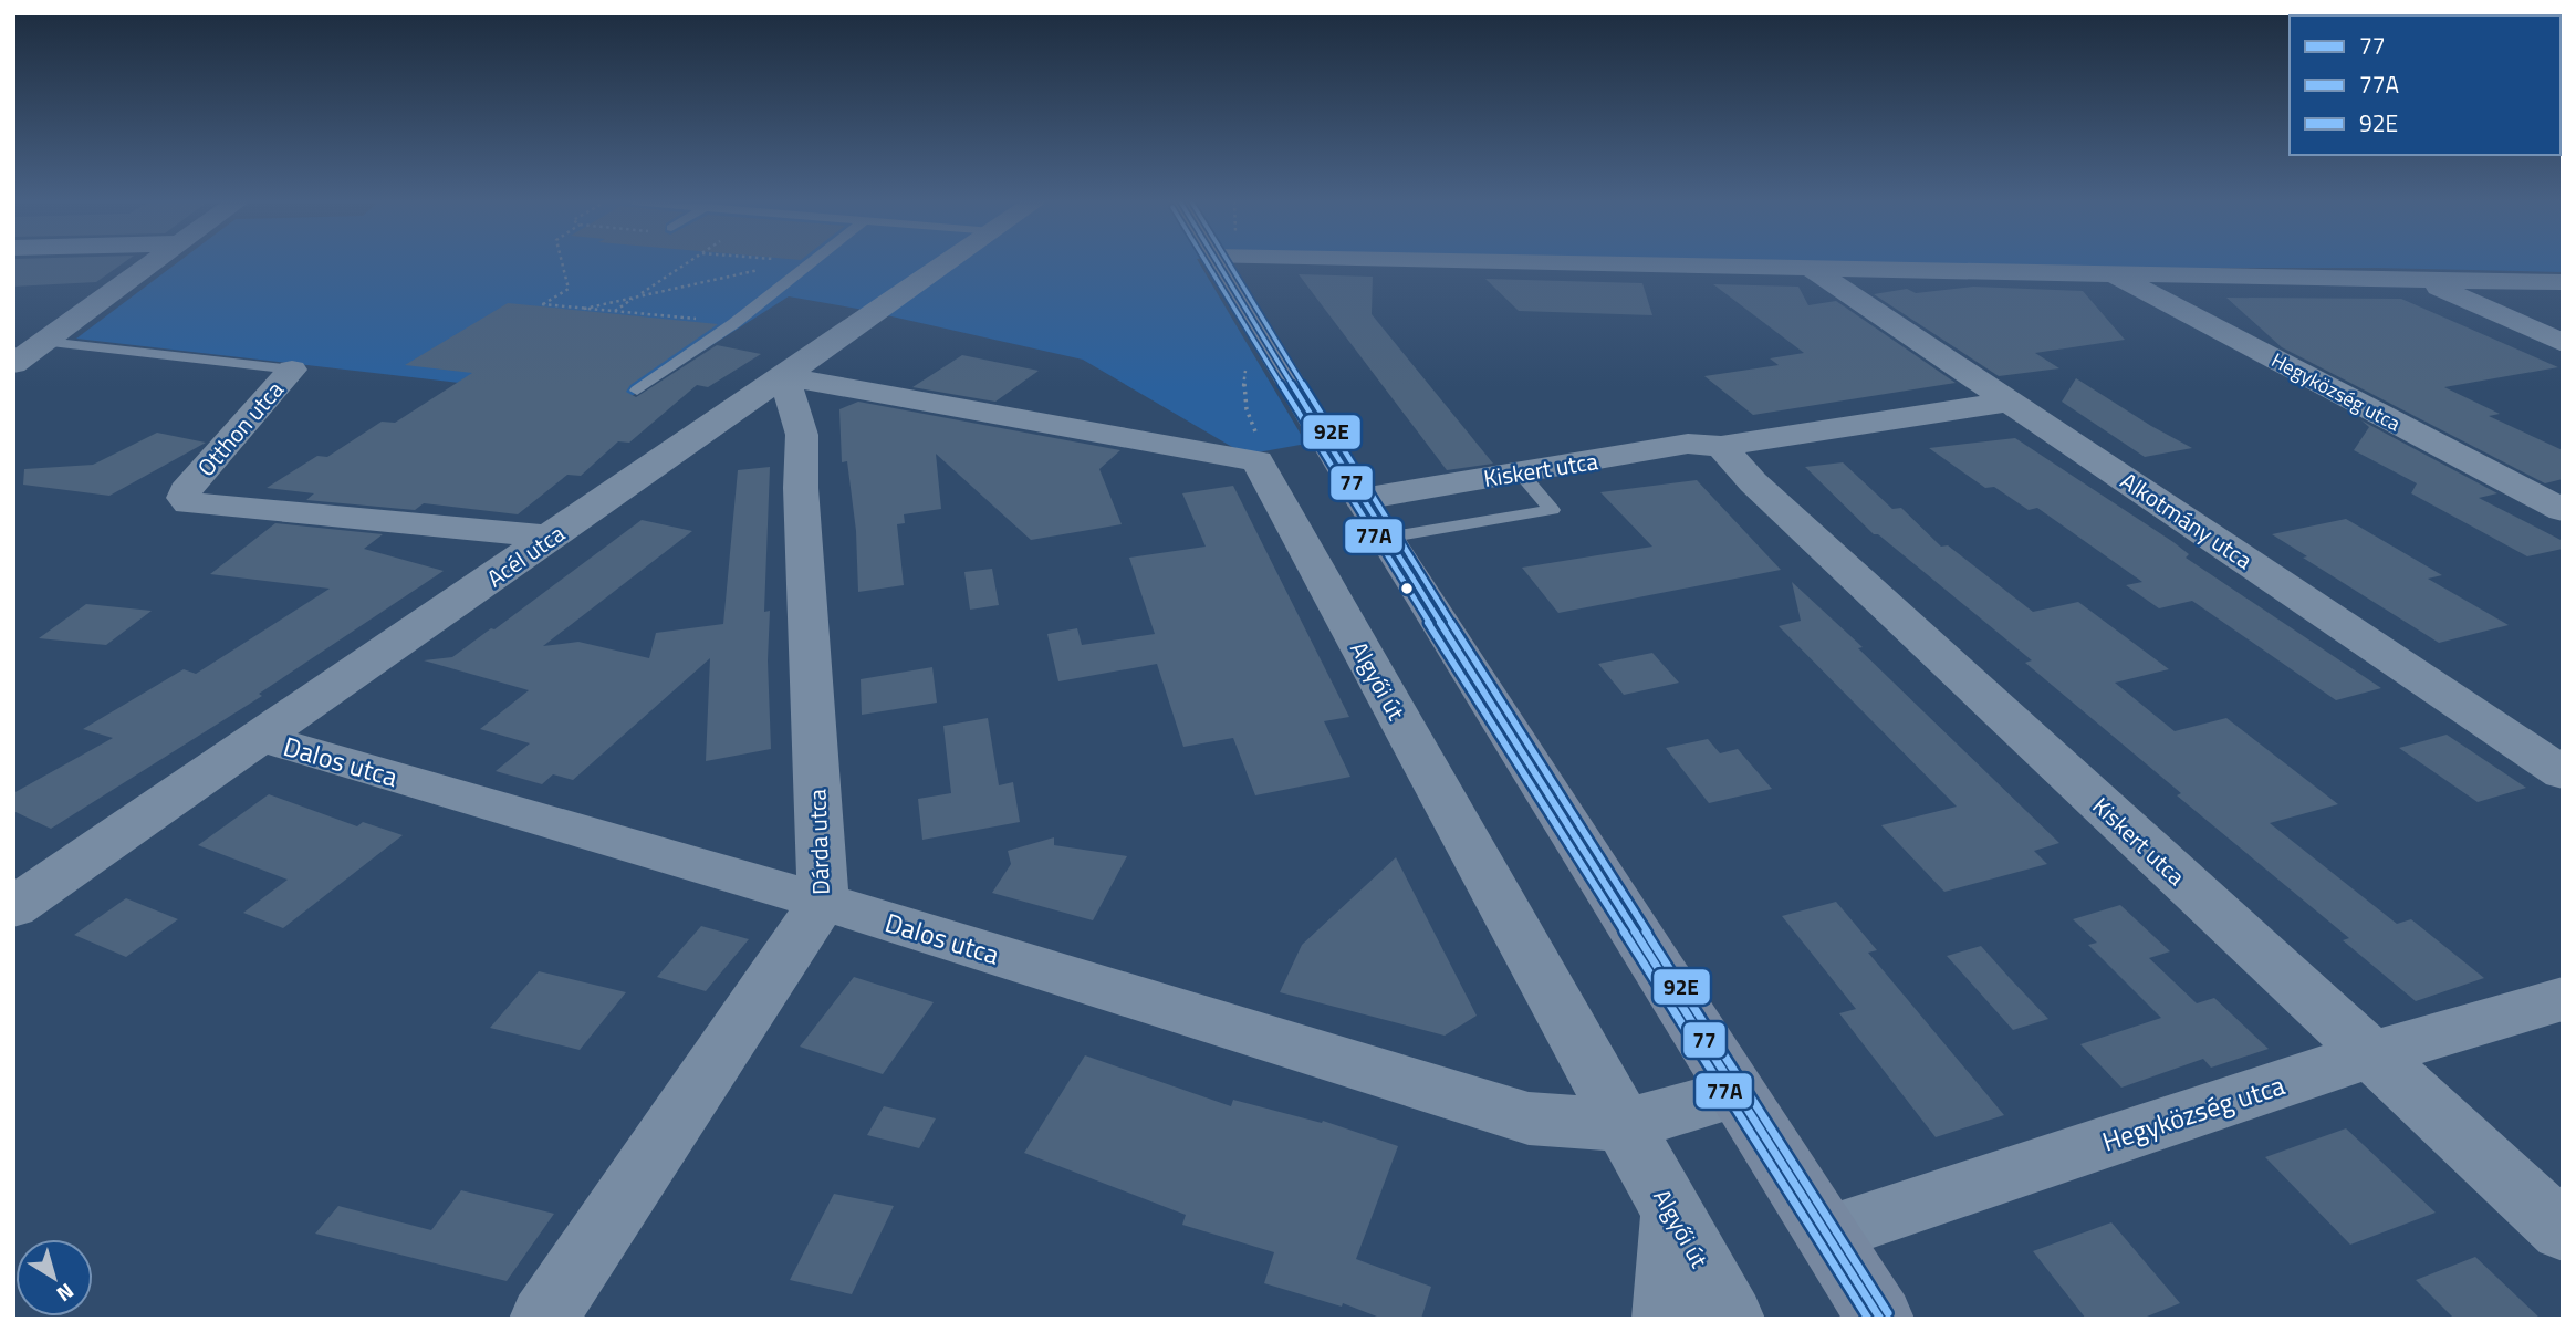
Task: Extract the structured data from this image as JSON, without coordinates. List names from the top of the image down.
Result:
{
  "streets": {
    "street": [
      "Hegyközség utca",
      "Otthon utca",
      "Kiskert utca",
      "Alkotmány utca",
      "Acél utca",
      "Algyői út",
      "Dalos utca",
      "Dárda utca"
    ]
  },
  "crossings": [
    ["Hegyközség utca", "Kiskert utca"],
    ["Otthon utca", "Acél utca"],
    ["Kiskert utca", "Alkotmány utca"],
    ["Acél utca", "Algyői út"],
    ["Acél utca", "Dalos utca"],
    ["Acél utca", "Dárda utca"],
    ["Algyői út", "Dalos utca"],
    ["Algyői út", "Dárda utca"],
    ["Dalos utca", "Dárda utca"]
  ],
  "lines": ["transit line 77", "transit line 77A", "transit line 92E"],
  "legend": ["77", "77A", "92E"],
  "north": "bottom right"
}
